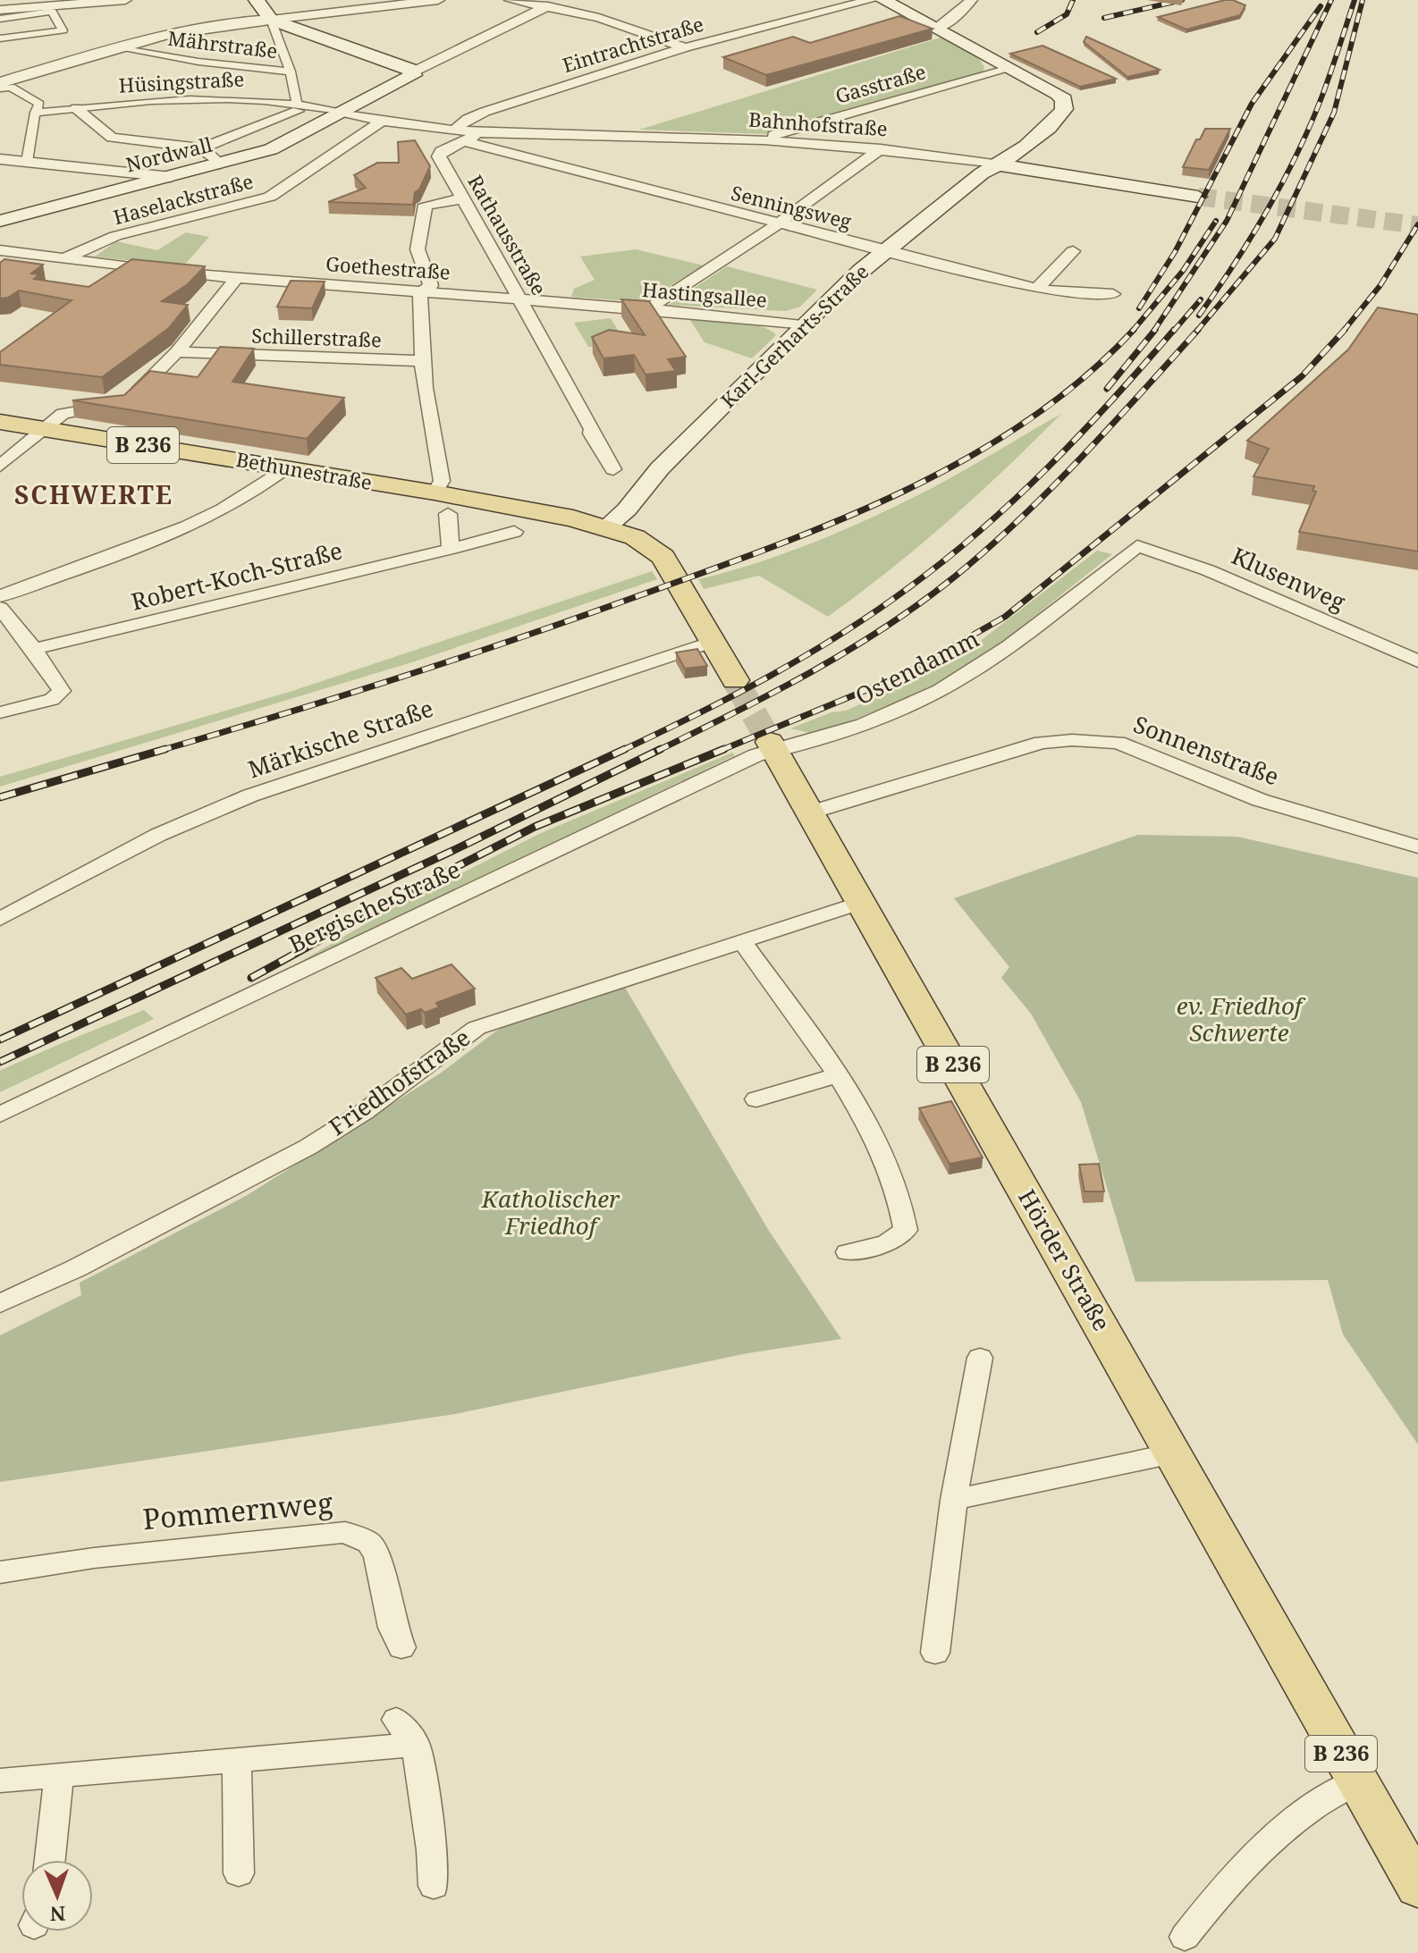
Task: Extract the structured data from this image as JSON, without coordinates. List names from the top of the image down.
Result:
{
  "streets": {
    "main road": [
      "Bahnhofstraße",
      "Nordwall",
      "Karl-Gerharts-Straße",
      "B 236",
      "Bethunestraße",
      "Hörder Straße"
    ],
    "street": [
      "Mährstraße",
      "Eintrachtstraße",
      "Hüsingstraße",
      "Gasstraße",
      "Haselackstraße",
      "Senningsweg",
      "Rathausstraße",
      "Goethestraße",
      "Hastingsallee",
      "Schillerstraße",
      "Robert-Koch-Straße",
      "Klusenweg",
      "Ostendamm",
      "Märkische Straße",
      "Sonnenstraße",
      "Bergische Straße",
      "Friedhofstraße",
      "Pommernweg"
    ]
  },
  "crossings": [
    ["Mährstraße", "Hüsingstraße"],
    ["Eintrachtstraße", "Bahnhofstraße"],
    ["Eintrachtstraße", "Senningsweg"],
    ["Eintrachtstraße", "Rathausstraße"],
    ["Hüsingstraße", "Nordwall"],
    ["Hüsingstraße", "Haselackstraße"],
    ["Hüsingstraße", "Senningsweg"],
    ["Gasstraße", "Bahnhofstraße"],
    ["Gasstraße", "Karl-Gerharts-Straße"],
    ["Bahnhofstraße", "Senningsweg"],
    ["Bahnhofstraße", "Rathausstraße"],
    ["Bahnhofstraße", "Karl-Gerharts-Straße"],
    ["Haselackstraße", "Senningsweg"],
    ["Haselackstraße", "Goethestraße"],
    ["Senningsweg", "Rathausstraße"],
    ["Senningsweg", "Karl-Gerharts-Straße"],
    ["Rathausstraße", "Goethestraße"],
    ["Rathausstraße", "Hastingsallee"],
    ["Goethestraße", "Hastingsallee"],
    ["Hastingsallee", "Karl-Gerharts-Straße"],
    ["Karl-Gerharts-Straße", "B 236"],
    ["Karl-Gerharts-Straße", "Bethunestraße"],
    ["B 236", "Bethunestraße"],
    ["B 236", "Märkische Straße"],
    ["Klusenweg", "Ostendamm"],
    ["Ostendamm", "Bergische Straße"],
    ["Ostendamm", "Hörder Straße"],
    ["Sonnenstraße", "Hörder Straße"],
    ["Bergische Straße", "Hörder Straße"],
    ["Friedhofstraße", "Hörder Straße"]
  ],
  "districts": ["SCHWERTE"],
  "parks": ["ev. Friedhof Schwerte", "Katholischer Friedhof"],
  "north": "bottom"
}
